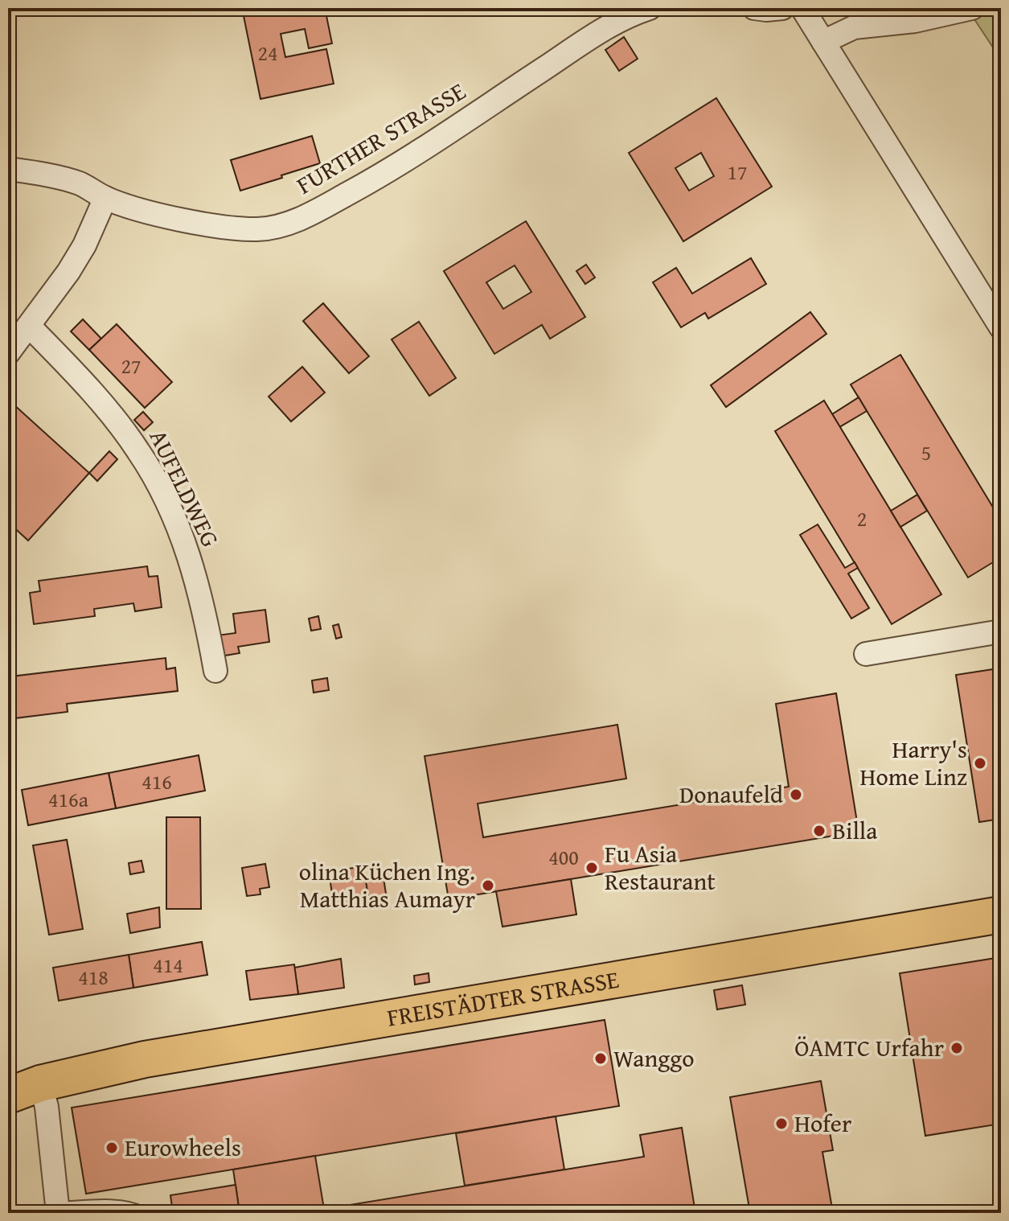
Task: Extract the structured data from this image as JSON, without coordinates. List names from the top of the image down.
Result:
{
  "streets": {
    "main road": ["FREISTÄDTER STRASSE"],
    "street": ["FURTHER STRASSE", "AUFELDWEG"]
  },
  "places": [
    "Harry's Home Linz",
    "Donaufeld",
    "Billa",
    "Fu Asia Restaurant",
    "olina Küchen Ing. Matthias Aumayr",
    "ÖAMTC Urfahr",
    "Wanggo",
    "Hofer",
    "Eurowheels"
  ],
  "house_numbers": [
    "24",
    "17",
    "27",
    "5",
    "2",
    "416",
    "416a",
    "400",
    "414",
    "418"
  ]
}
